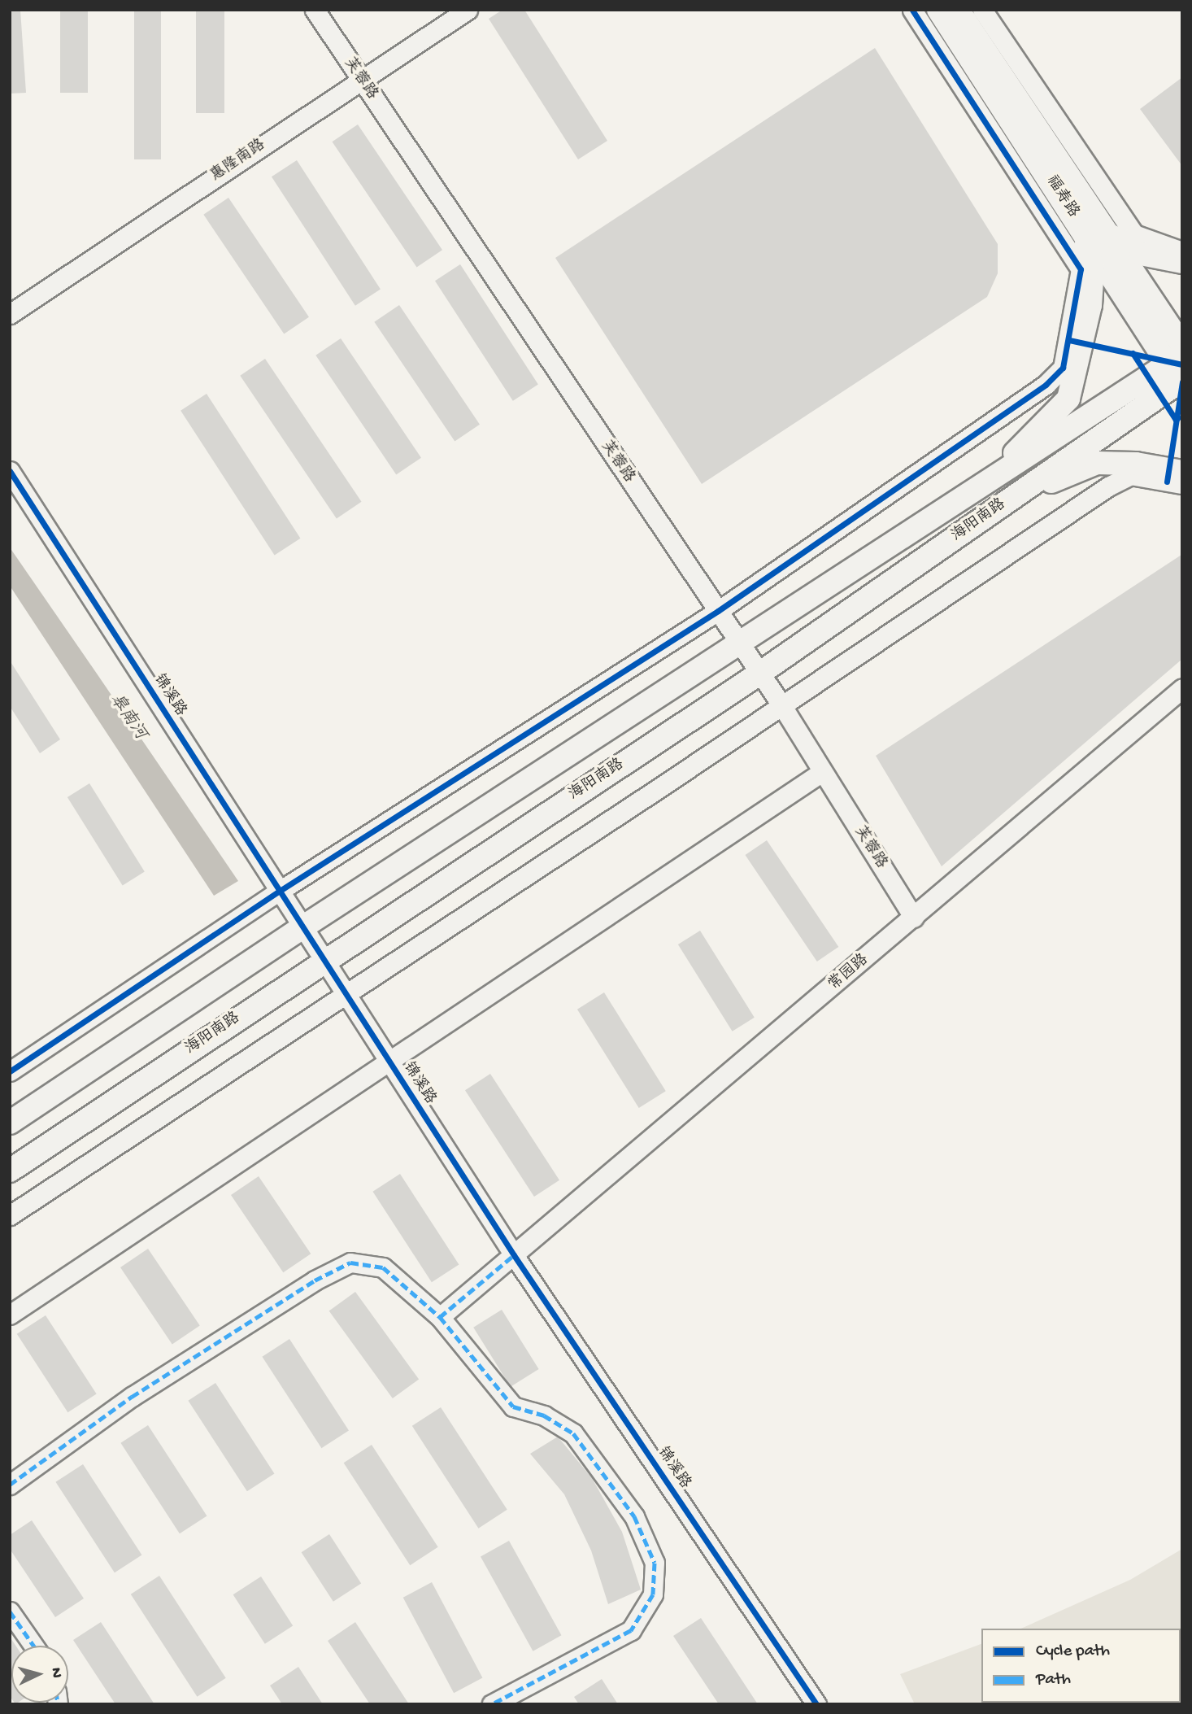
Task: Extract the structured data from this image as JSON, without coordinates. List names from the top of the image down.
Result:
{
  "streets": {
    "main road": ["福寿路", "海阳南路"],
    "street": [
      "芙蓉路",
      "惠隆南路",
      "锦溪路",
      "常园路"
    ]
  },
  "crossings": [
    ["芙蓉路", "惠隆南路"],
    ["芙蓉路", "海阳南路"],
    ["芙蓉路", "常园路"],
    ["福寿路", "海阳南路"],
    ["海阳南路", "锦溪路"],
    ["锦溪路", "常园路"]
  ],
  "water": ["皋南河"],
  "legend": ["Cycle path", "Path"],
  "north": "right"
}
